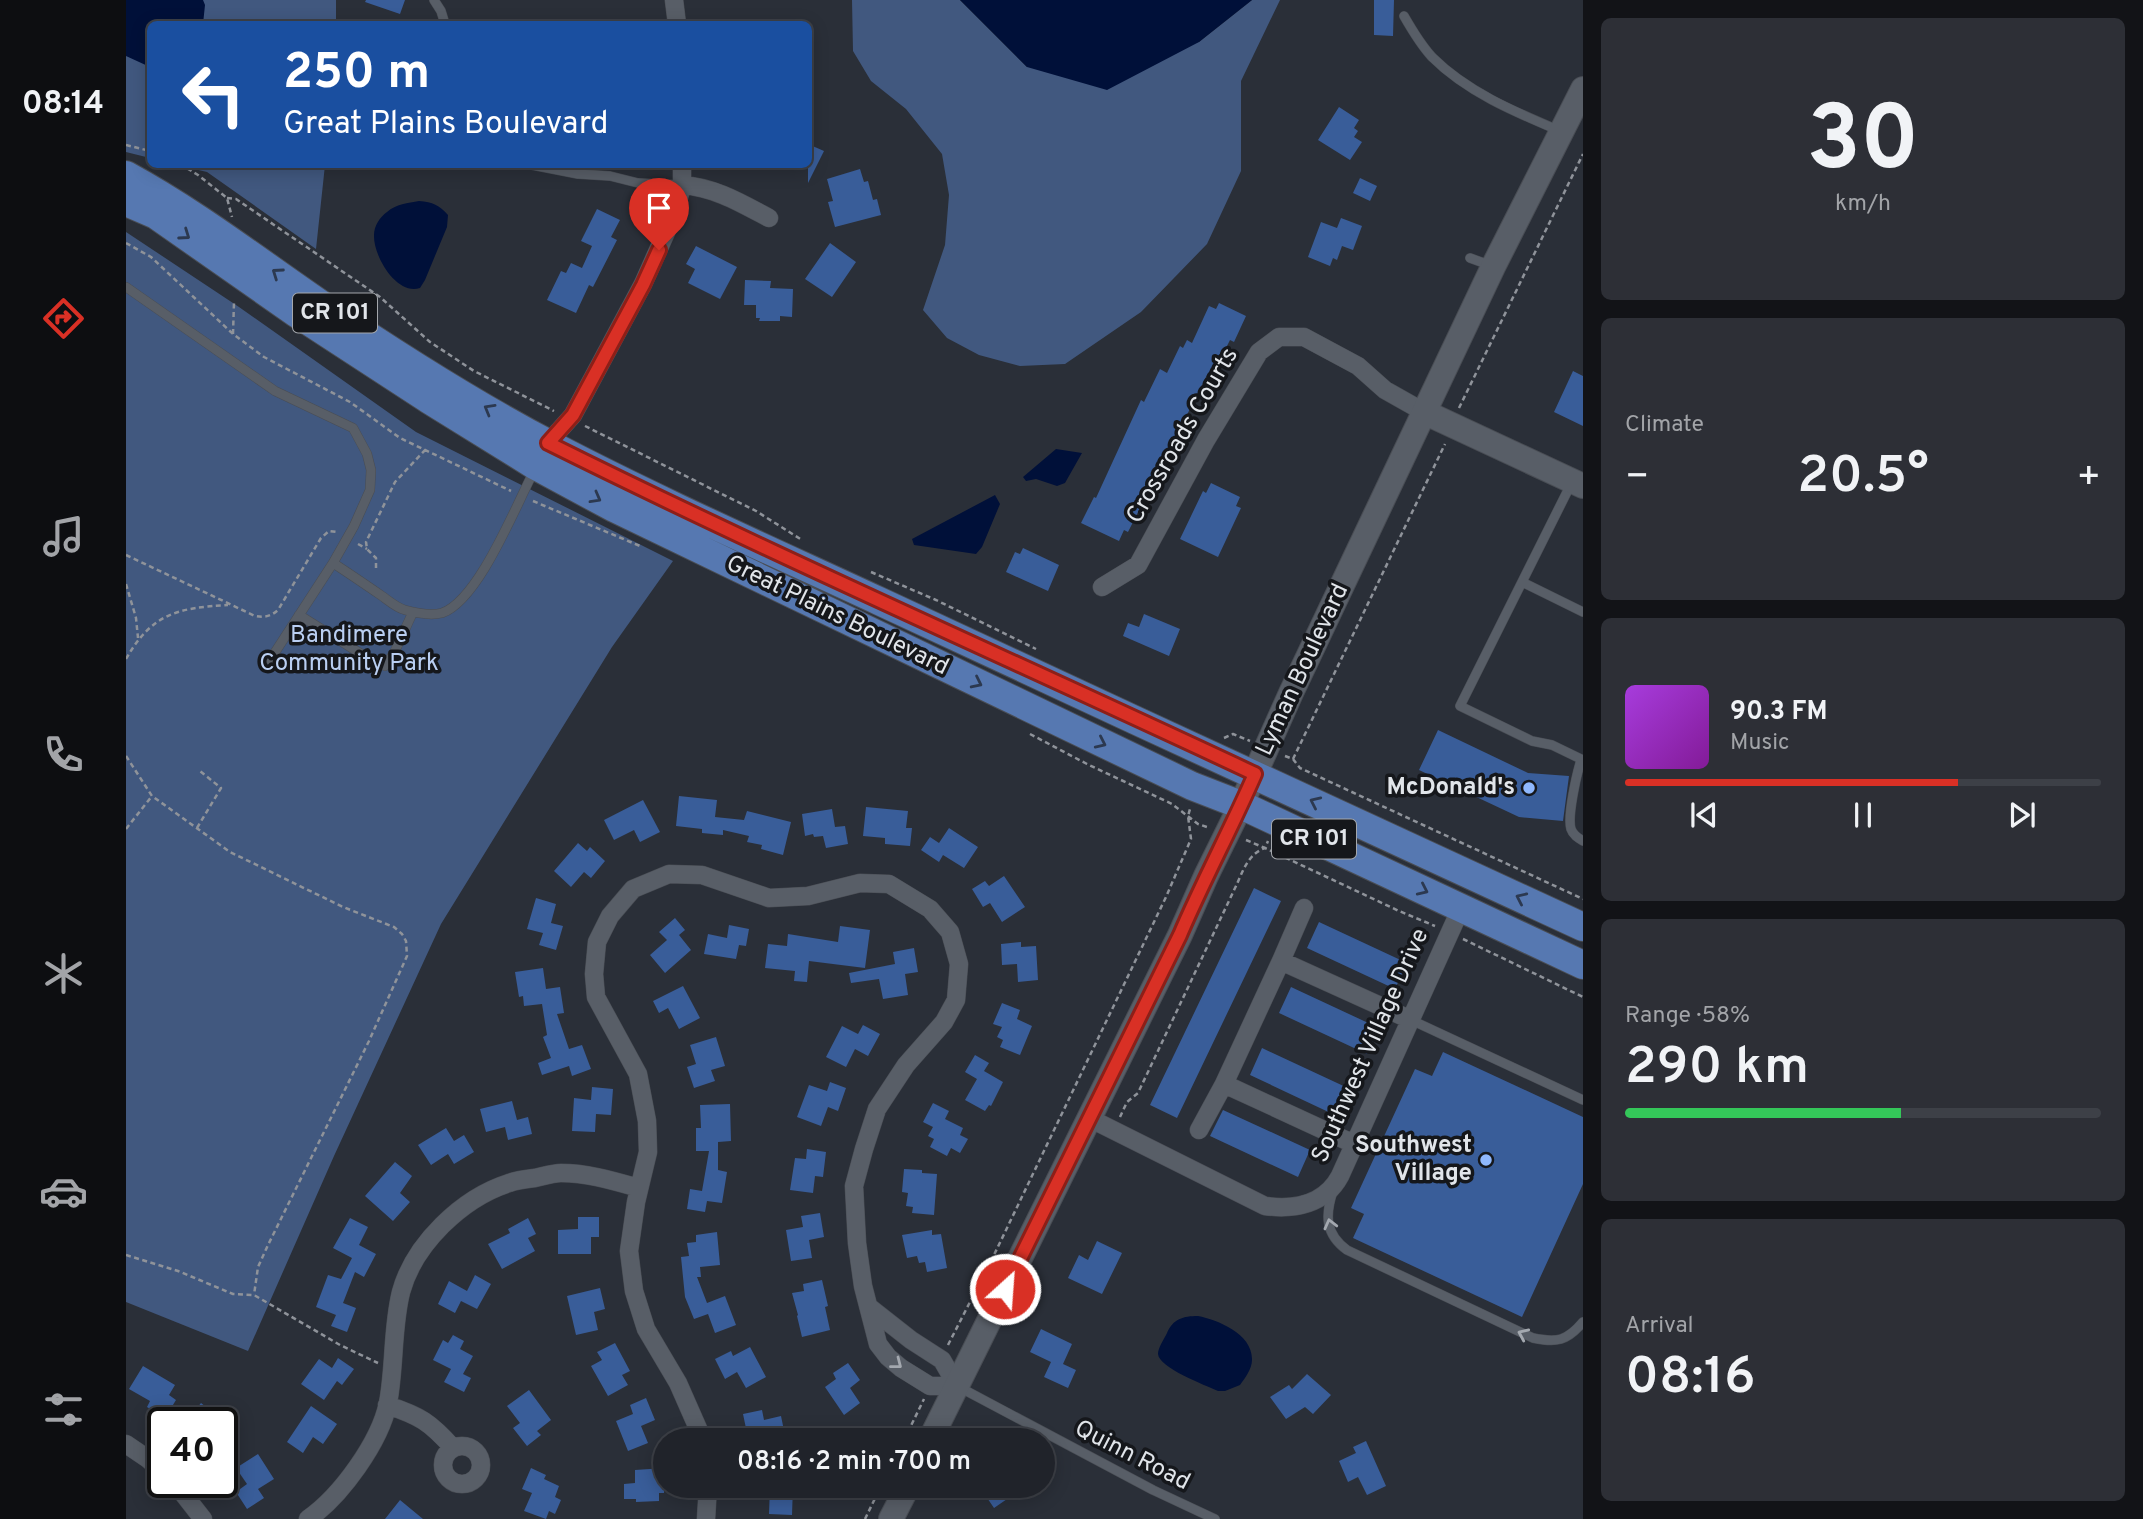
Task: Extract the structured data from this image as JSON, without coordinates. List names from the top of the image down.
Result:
{
  "streets": {
    "main road": ["CR 101", "Great Plains Boulevard"],
    "street": ["Crossroads Courts", "Lyman Boulevard", "Southwest Village Drive"],
    "lane": ["Quinn Road"]
  },
  "crossings": [
    ["Crossroads Courts", "Lyman Boulevard"],
    ["Great Plains Boulevard", "Lyman Boulevard"],
    ["Great Plains Boulevard", "Southwest Village Drive"],
    ["Lyman Boulevard", "Southwest Village Drive"],
    ["Lyman Boulevard", "Quinn Road"]
  ],
  "parks": ["Bandimere Community Park"],
  "places": ["McDonald's", "Southwest Village"],
  "page": {
    "tabs": "08:14",
    "tile": [
      ["30", "km/h"],
      "Climate",
      ["Range · 58%", "290 km"],
      ["Arrival", "08:16"]
    ],
    "turn": ["250 m", "Great Plains Boulevard"],
    "heat": ["−", "20.5°", "+"],
    "song": ["90.3 FM", "Music"],
    "limit": "40",
    "trip": "08:16 · 2 min · 700 m"
  }
}
